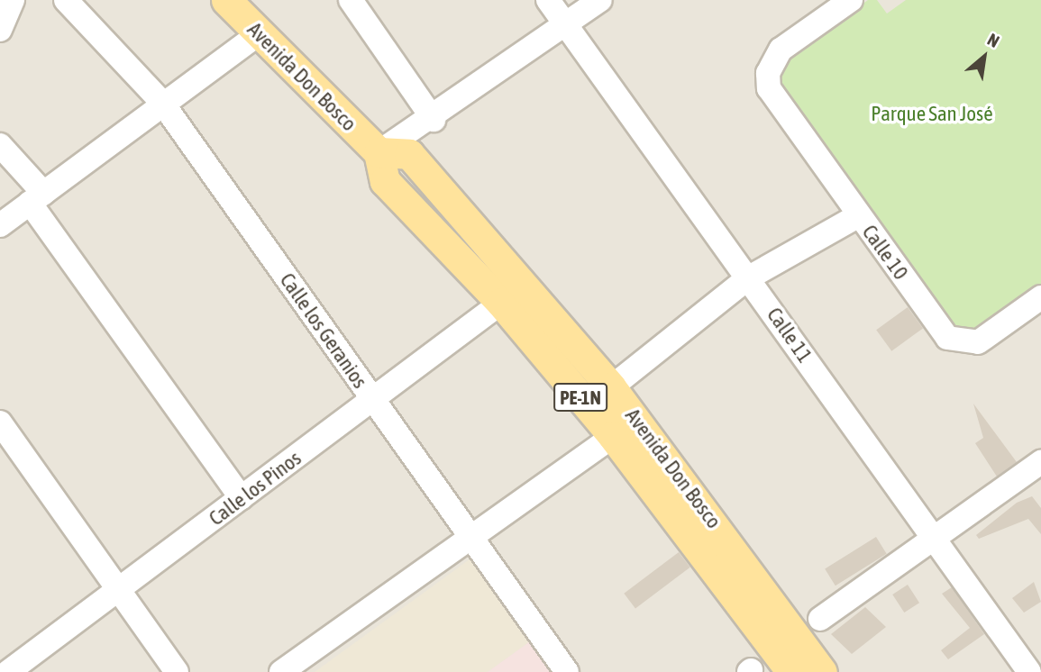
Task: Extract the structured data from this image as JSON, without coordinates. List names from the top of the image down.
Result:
{
  "streets": {
    "main road": ["Avenida Don Bosco", "PE-1N"],
    "street": [
      "Calle 10",
      "Calle los Geranios",
      "Calle 11",
      "Calle los Pinos"
    ]
  },
  "crossings": [
    ["Avenida Don Bosco", "Calle los Pinos"],
    ["Calle los Geranios", "Calle los Pinos"]
  ],
  "parks": ["Parque San José"],
  "north": "top right"
}
